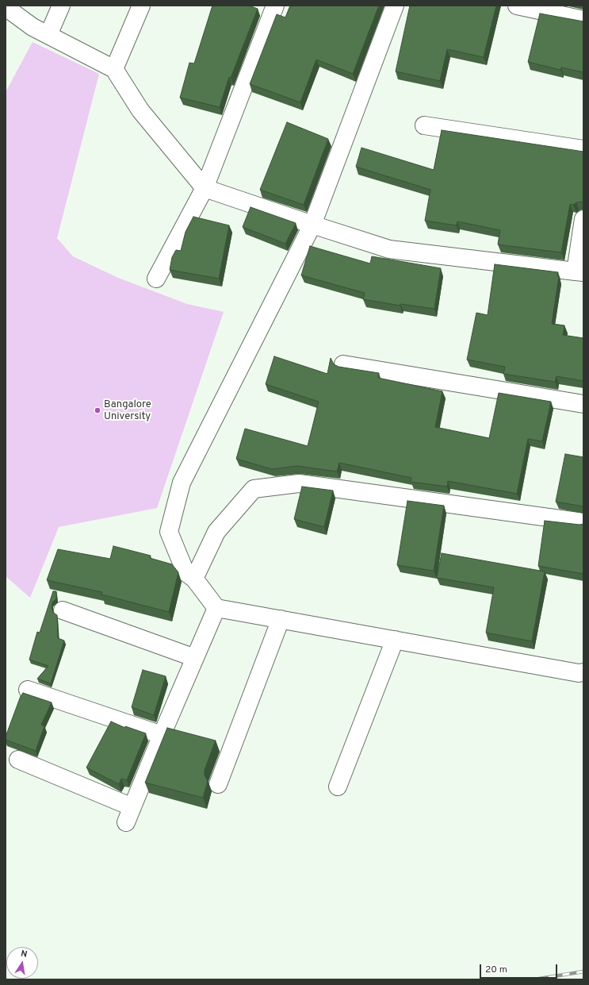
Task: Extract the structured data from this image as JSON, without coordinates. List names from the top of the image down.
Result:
{
  "places": ["Bangalore University"],
  "scale_bar": "20 m",
  "north": "top"
}
